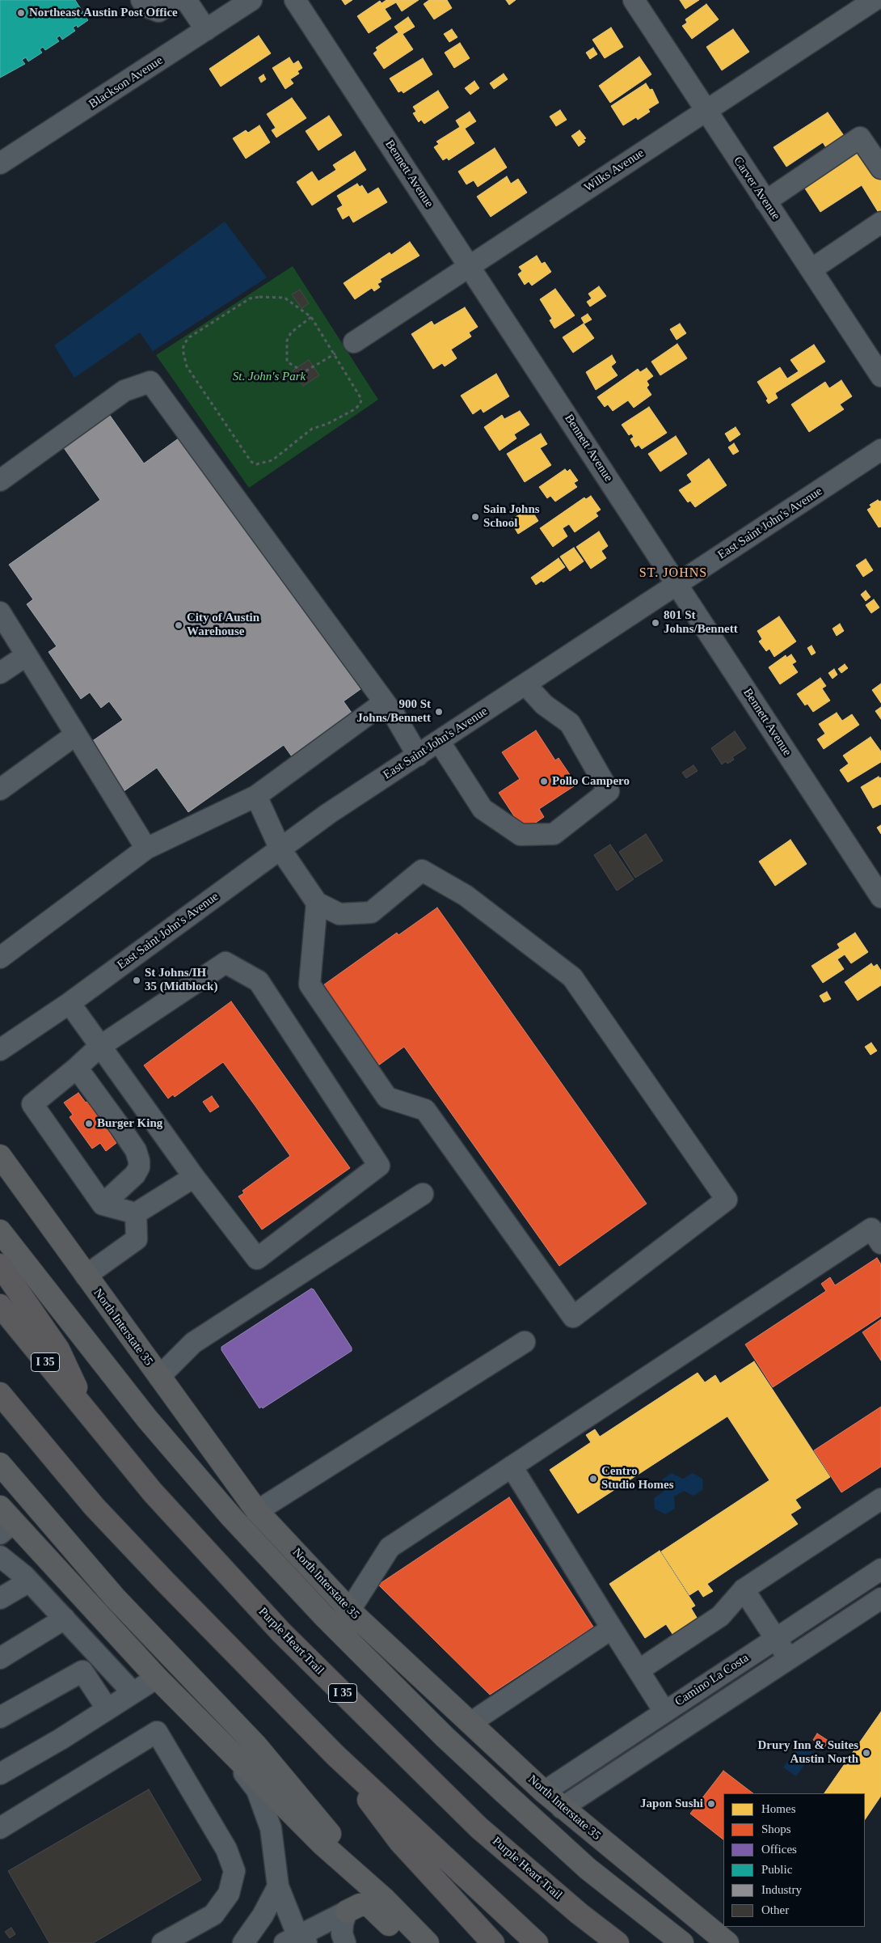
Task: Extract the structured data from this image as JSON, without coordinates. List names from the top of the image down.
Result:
{
  "streets": {
    "highway": ["I 35", "Purple Heart Trail"],
    "main road": ["North Interstate 35"],
    "street": [
      "Blackson Avenue",
      "Wilks Avenue",
      "Bennett Avenue",
      "Carver Avenue",
      "East Saint John's Avenue",
      "Camino La Costa"
    ]
  },
  "crossings": [
    ["Wilks Avenue", "Bennett Avenue"],
    ["Wilks Avenue", "Carver Avenue"],
    ["Bennett Avenue", "East Saint John's Avenue"],
    ["North Interstate 35", "Camino La Costa"]
  ],
  "districts": ["ST. JOHNS"],
  "parks": ["St. John's Park"],
  "places": [
    "Northeast Austin Post Office",
    "Sain Johns School",
    "801 St Johns/Bennett",
    "City of Austin Warehouse",
    "900 St Johns/Bennett",
    "Pollo Campero",
    "St Johns/IH 35 (Midblock)",
    "Burger King",
    "Centro Studio Homes",
    "Drury Inn & Suites Austin North",
    "Japon Sushi"
  ],
  "legend": [
    "Homes",
    "Shops",
    "Offices",
    "Public",
    "Industry",
    "Other"
  ]
}
